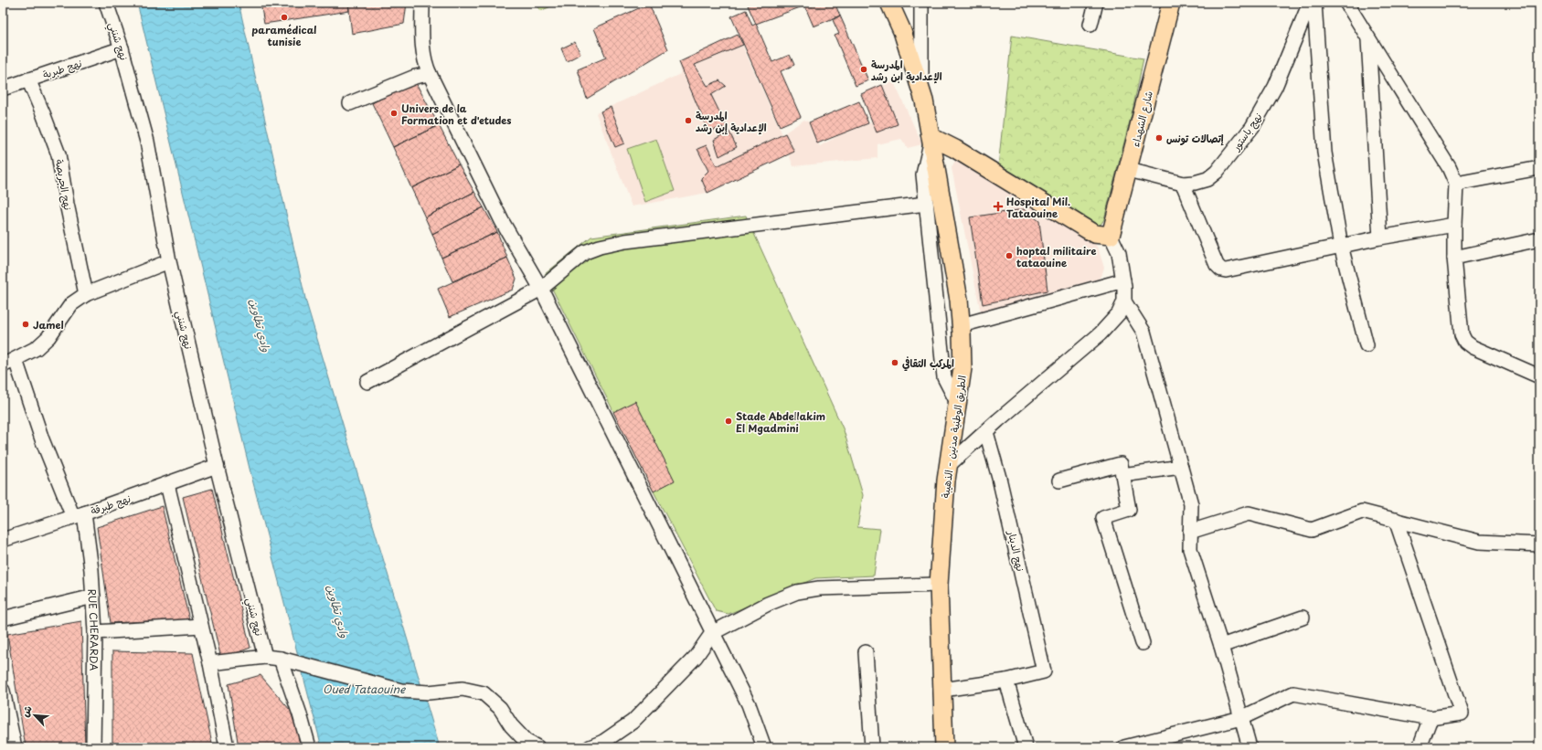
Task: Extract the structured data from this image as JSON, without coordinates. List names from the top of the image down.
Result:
{
  "streets": {
    "main road": ["شارع الشهداء", "الطريق الوطنية مدنين - الذهيبة"],
    "street": [
      "نهج شنني",
      "نهج طبربة",
      "نهج باستور",
      "نهج الجريصة",
      "نهج طبرقة",
      "نهج الدينار",
      "RUE CHERARDA"
    ]
  },
  "crossings": [
    ["نهج شنني", "نهج طبربة"],
    ["نهج شنني", "نهج طبرقة"],
    ["نهج طبربة", "نهج الجريصة"],
    ["شارع الشهداء", "نهج باستور"],
    ["نهج طبرقة", "RUE CHERARDA"]
  ],
  "water": ["وادي تطاوين", "Oued Tataouine"],
  "places": {
    "other": [
      "paramédical tunisie",
      "المدرسة الإعدادية ابن رشد",
      "Univers de la Formation et d'etudes",
      "المدرسة الإعدادية إبن رشد",
      "إتصالات تونس",
      "hoptal militaire tataouine",
      "Jamel",
      "المركب الثقافي",
      "Stade Abdelاakim El Mgadmini"
    ],
    "health": ["Hospital Mil. Tataouine"]
  },
  "north": "top left"
}
